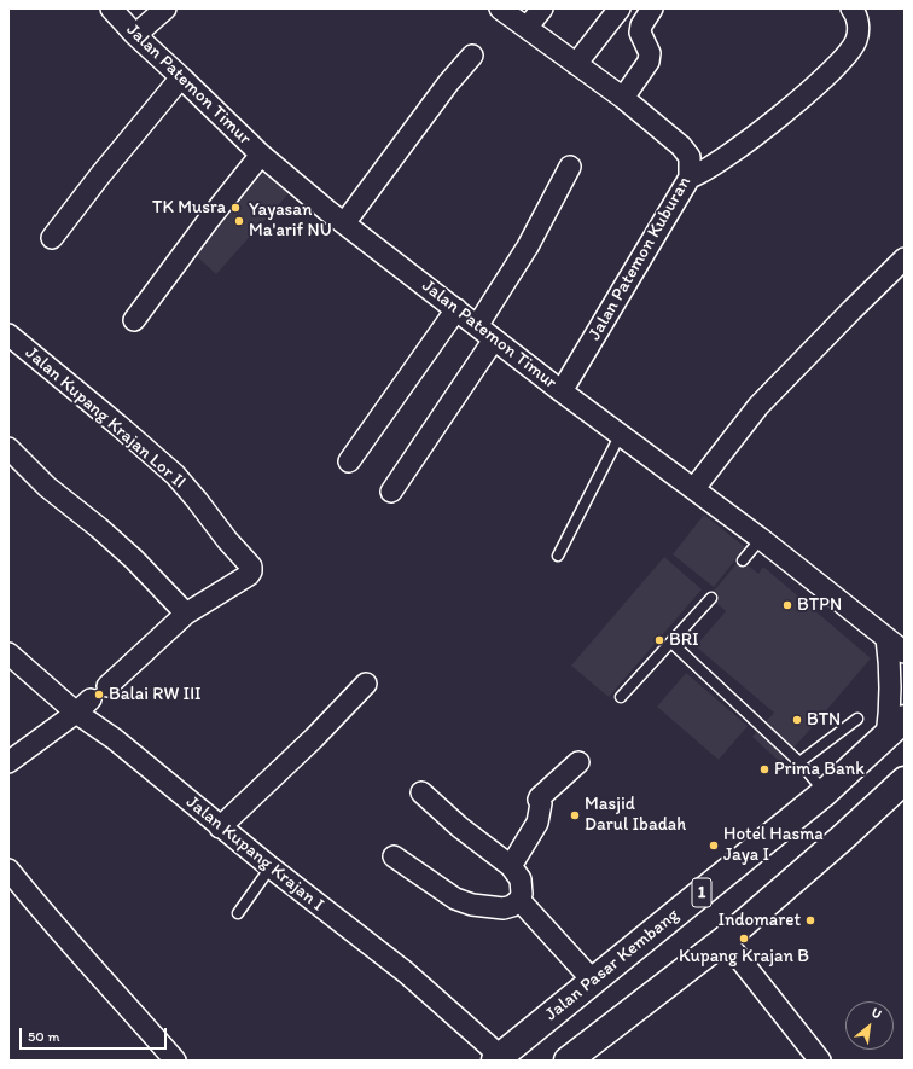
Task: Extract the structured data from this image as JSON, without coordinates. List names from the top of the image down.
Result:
{
  "streets": {
    "highway": ["1", "Jalan Pasar Kembang"],
    "street": [
      "Jalan Patemon Timur",
      "Jalan Patemon Kuburan",
      "Jalan Kupang Krajan Lor II",
      "Jalan Kupang Krajan I"
    ]
  },
  "crossings": [
    ["Jalan Patemon Timur", "Jalan Patemon Kuburan"],
    ["Jalan Kupang Krajan I", "Jalan Pasar Kembang"]
  ],
  "places": [
    "TK Musra",
    "Yayasan Ma'arif NU",
    "BTPN",
    "BRI",
    "Balai RW III",
    "BTN",
    "Prima Bank",
    "Masjid Darul Ibadah",
    "Hotel Hasma Jaya I",
    "Indomaret",
    "Kupang Krajan B"
  ],
  "scale_bar": "50 m",
  "north": "top right"
}
